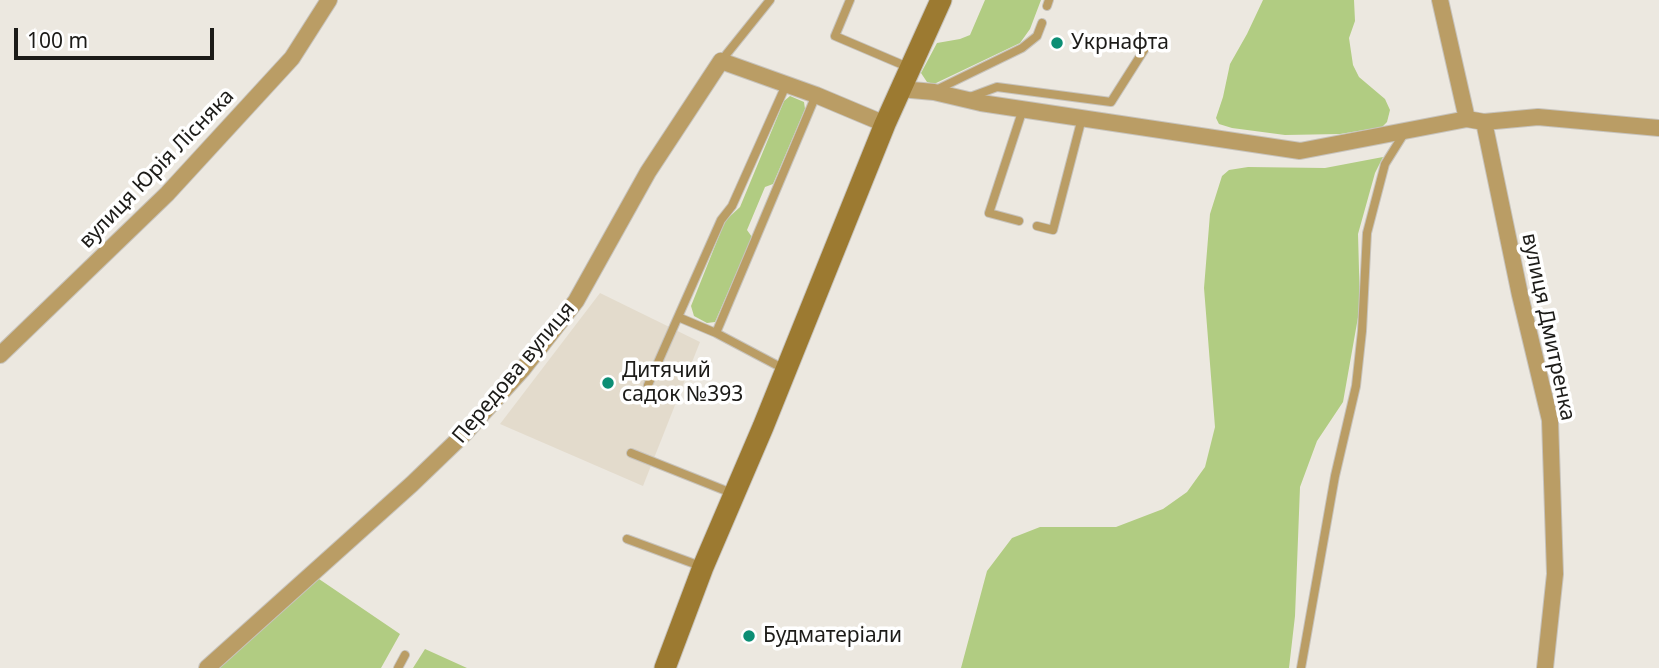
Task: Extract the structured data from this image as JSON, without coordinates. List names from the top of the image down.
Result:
{
  "streets": {
    "street": ["вулиця Юрія Лісняка", "вулиця Дмитренка", "Передова вулиця"]
  },
  "places": ["Укрнафта", "Дитячий садок №393", "Будматеріали"],
  "scale_bar": "100 m"
}
